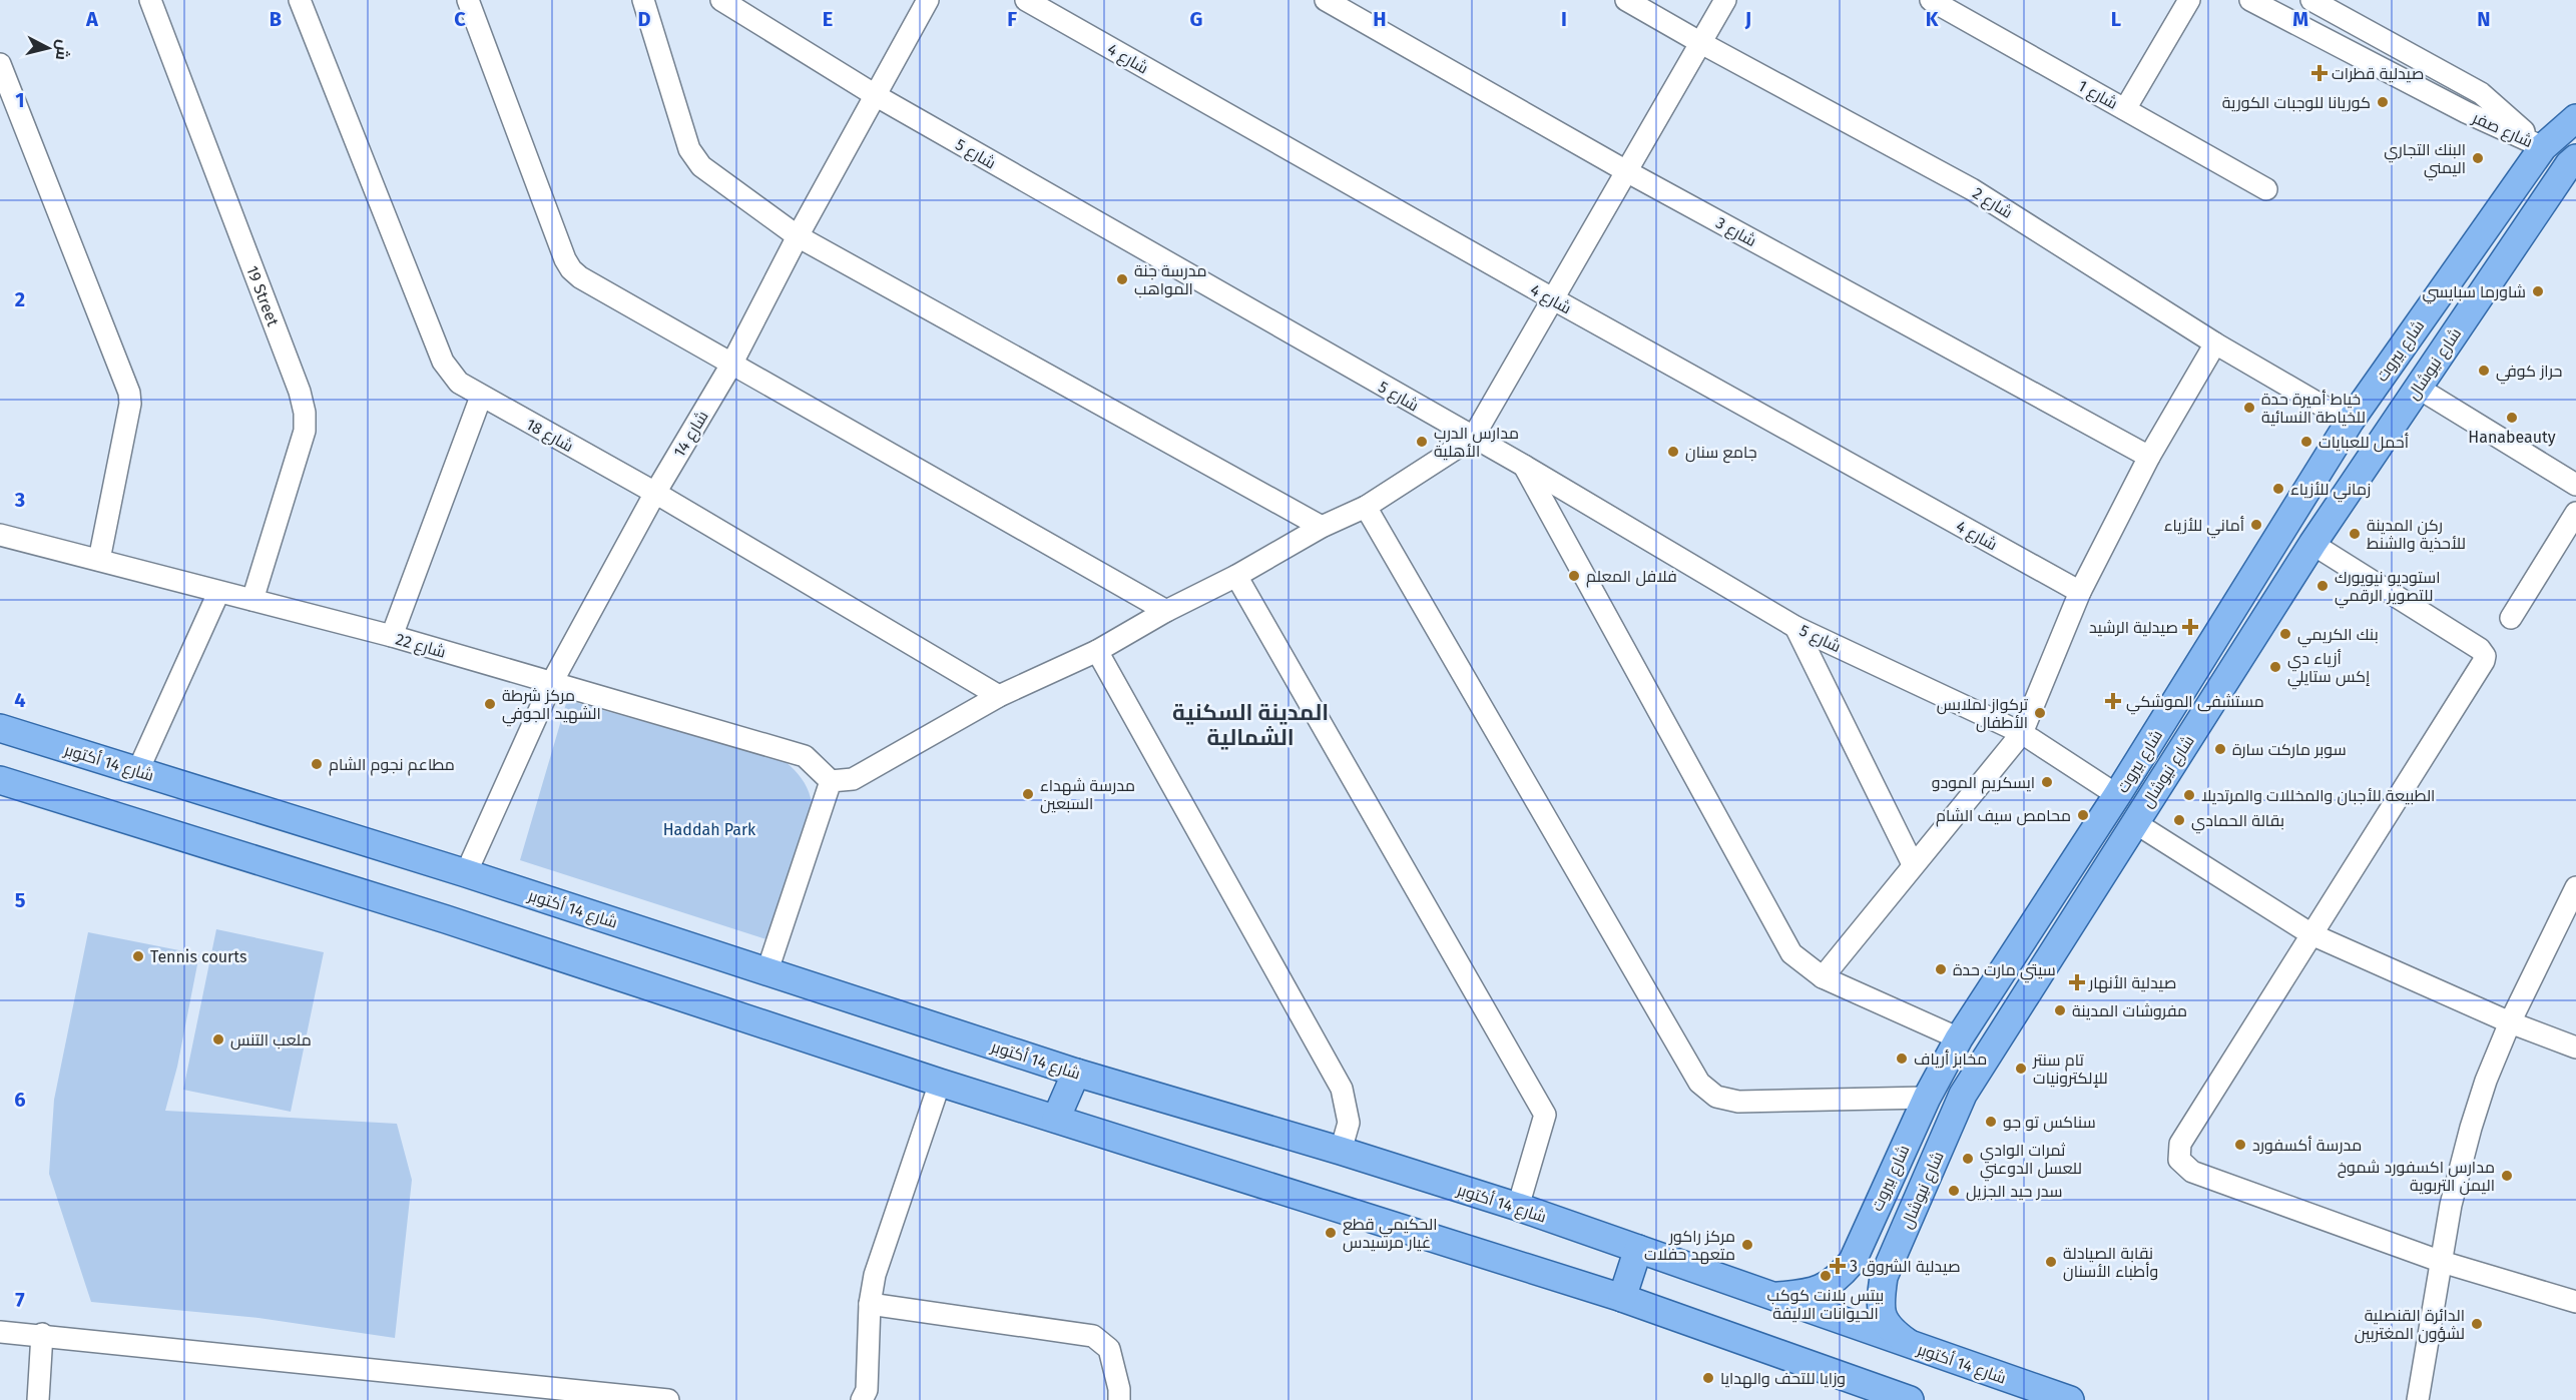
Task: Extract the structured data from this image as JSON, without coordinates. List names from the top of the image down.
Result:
{
  "streets": {
    "main road": ["شارع بيروت", "شارع نيوشال", "شارع 14 أكتوبر"],
    "street": [
      "شارع 4",
      "شارع 1",
      "شارع صفر",
      "شارع 5",
      "شارع 2",
      "شارع 3",
      "19 Street",
      "شارع 14",
      "شارع 18",
      "شارع 22"
    ]
  },
  "crossings": [
    ["شارع صفر", "شارع بيروت"],
    ["شارع 5", "شارع بيروت"],
    ["شارع 5", "شارع 14"],
    ["شارع 2", "شارع بيروت"],
    ["19 Street", "شارع 22"],
    ["شارع بيروت", "شارع 14 أكتوبر"],
    ["شارع نيوشال", "شارع 14 أكتوبر"],
    ["شارع 14", "شارع 18"],
    ["شارع 14", "شارع 22"],
    ["شارع 14", "شارع 14 أكتوبر"]
  ],
  "districts": ["المدينة السكنية الشمالية"],
  "parks": ["Haddah Park"],
  "places": {
    "health": [
      "صيدلية قطرات",
      "صيدلية الرشيد",
      "مستشفى الموشكي",
      "صيدلية الأنهار",
      "صيدلية الشروق 3"
    ],
    "other": [
      "كوريانا للوجبات الكورية",
      "البنك التجاري اليمني",
      "مدرسة جنة المواهب",
      "شاورما سبايسي",
      "حراز كوفي",
      "خياط أميرة حدة للخياطة النسائية",
      "Hanabeauty",
      "مدارس الدرب الأهلية",
      "أحمل للعبايات",
      "جامع سنان",
      "زماني للأزياء",
      "أماني للأزياء",
      "ركن المدينة للأحذية والشنط",
      "فلافل المعلم",
      "استوديو نيويورك للتصوير الرقمي",
      "بنك الكريمي",
      "أزياء دي إكس ستايلي",
      "مركز شرطة الشهيد الجوفي",
      "تركواز لملابس الأطفال",
      "سوبر ماركت سارة",
      "مطاعم نجوم الشام",
      "ايسكريم المودو",
      "مدرسة شهداء السبعين",
      "الطبيعة للأجبان والمخللات والمرتديلا",
      "محامص سيف الشام",
      "بقالة الحمادي",
      "Tennis courts",
      "سيتي مارت حدة",
      "مفروشات المدينة",
      "ملعب التنس",
      "مخابز أرياف",
      "تام سنتر للإلكترونيات",
      "سناكس تو جو",
      "مدرسة أكسفورد",
      "ثمرات الوادي للعسل الدوعني",
      "مدارس اكسفورد شموخ اليمن التربوية",
      "سدر حيد الجزيل",
      "الحكيمي قطع غيار مرسيدس",
      "مركز راكور متعهد حفلات",
      "نقابة الصيادلة وأطباء الأسنان",
      "بيتس بلانت كوكب الحيوانات الاليفة",
      "الدائرة القنصلية لشؤون المغتربين",
      "وزايا للتحف والهدايا"
    ]
  },
  "north": "right",
  "grid": {
    "columns": [
      "A",
      "B",
      "C",
      "D",
      "E",
      "F",
      "G",
      "H",
      "I",
      "J",
      "K",
      "L",
      "M",
      "N"
    ],
    "rows": [
      "1",
      "2",
      "3",
      "4",
      "5",
      "6",
      "7"
    ]
  }
}
